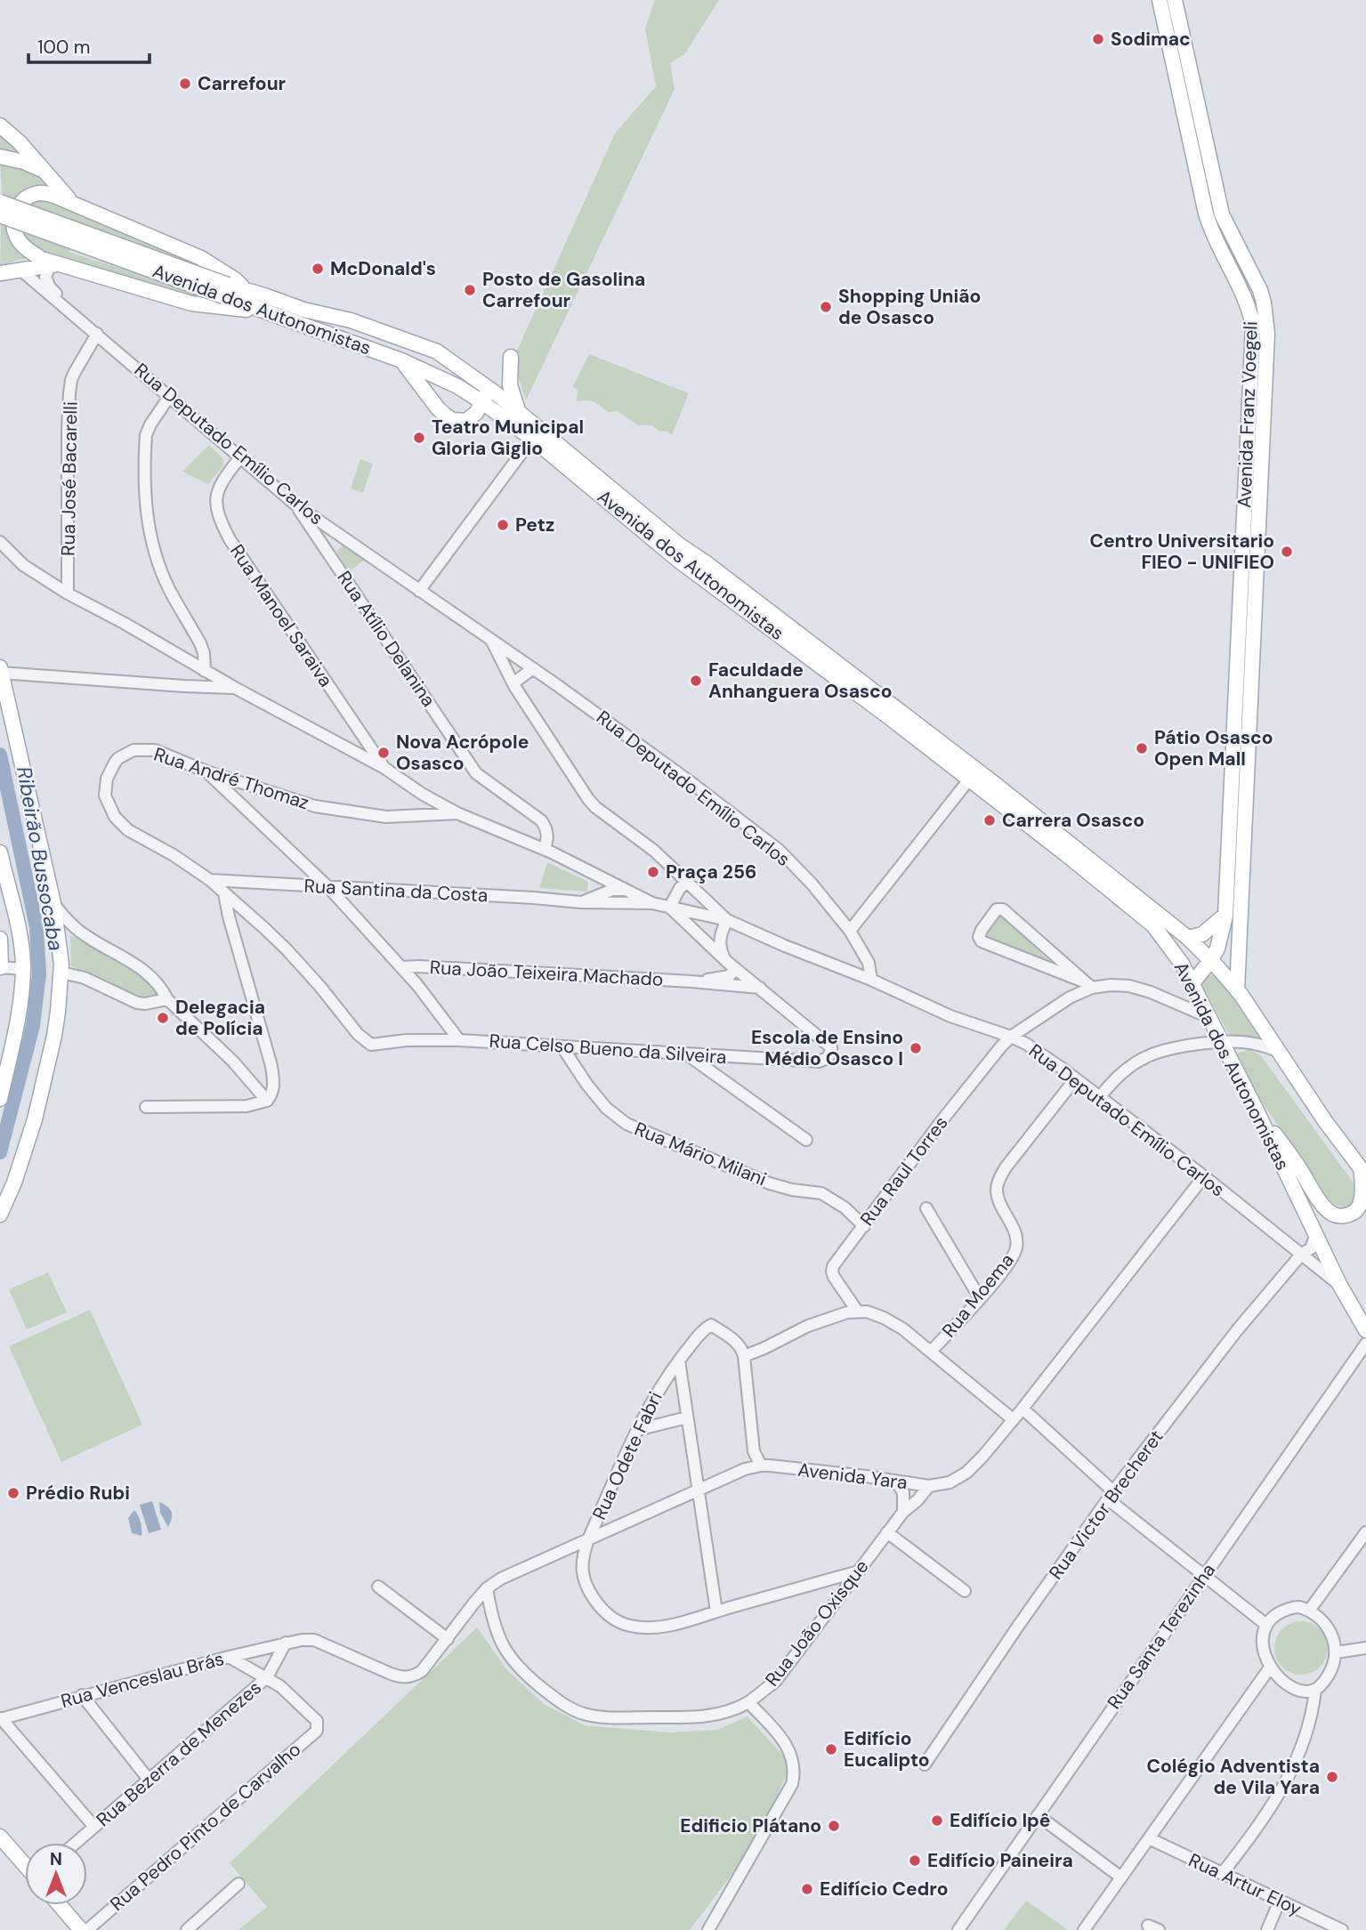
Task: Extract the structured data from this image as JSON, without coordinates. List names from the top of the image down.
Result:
{
  "streets": {
    "main road": ["Avenida dos Autonomistas", "Avenida Franz Voegeli"],
    "street": [
      "Rua Deputado Emílio Carlos",
      "Rua José Bacarelli",
      "Rua Manoel Saraiva",
      "Rua Atílio Delanina",
      "Rua André Thomaz",
      "Rua Santina da Costa",
      "Rua João Teixeira Machado",
      "Rua Celso Bueno da Silveira",
      "Rua Mário Milani",
      "Rua Raul Torres",
      "Rua Moema",
      "Rua Odete Fabri",
      "Avenida Yara",
      "Rua Victor Brecheret",
      "Rua João Oxisque",
      "Rua Santa Terezinha",
      "Rua Venceslau Brás",
      "Rua Bezerra de Menezes",
      "Rua Pedro Pinto de Carvalho",
      "Rua Artur Eloy"
    ]
  },
  "crossings": [
    ["Avenida dos Autonomistas", "Avenida Franz Voegeli"],
    ["Avenida dos Autonomistas", "Rua Deputado Emílio Carlos"],
    ["Rua Deputado Emílio Carlos", "Rua José Bacarelli"],
    ["Rua Deputado Emílio Carlos", "Rua Manoel Saraiva"],
    ["Rua Deputado Emílio Carlos", "Rua Atílio Delanina"],
    ["Rua Deputado Emílio Carlos", "Rua Raul Torres"],
    ["Rua Deputado Emílio Carlos", "Rua Moema"],
    ["Rua Deputado Emílio Carlos", "Avenida Yara"],
    ["Rua Deputado Emílio Carlos", "Rua Victor Brecheret"],
    ["Rua André Thomaz", "Rua Santina da Costa"],
    ["Rua André Thomaz", "Rua Celso Bueno da Silveira"],
    ["Rua João Teixeira Machado", "Rua Celso Bueno da Silveira"],
    ["Rua Celso Bueno da Silveira", "Rua Mário Milani"],
    ["Rua Mário Milani", "Rua Raul Torres"],
    ["Rua Odete Fabri", "Avenida Yara"],
    ["Rua Odete Fabri", "Rua João Oxisque"],
    ["Avenida Yara", "Rua João Oxisque"],
    ["Avenida Yara", "Rua Venceslau Brás"],
    ["Rua Venceslau Brás", "Rua Bezerra de Menezes"],
    ["Rua Bezerra de Menezes", "Rua Pedro Pinto de Carvalho"]
  ],
  "water": ["Ribeirão Bussocaba"],
  "places": [
    "Sodimac",
    "Carrefour",
    "McDonald's",
    "Posto de Gasolina Carrefour",
    "Shopping União de Osasco",
    "Teatro Municipal Gloria Giglio",
    "Petz",
    "Centro Universitario FIEO - UNIFIEO",
    "Faculdade Anhanguera Osasco",
    "Pátio Osasco Open Mall",
    "Nova Acrópole Osasco",
    "Carrera Osasco",
    "Praça 256",
    "Delegacia de Polícia",
    "Escola de Ensino Médio Osasco I",
    "Prédio Rubi",
    "Edifício Eucalipto",
    "Colégio Adventista de Vila Yara",
    "Edifício Ipê",
    "Edificio Plátano",
    "Edifício Paineira",
    "Edifício Cedro"
  ],
  "scale_bar": "100 m",
  "north": "top"
}
